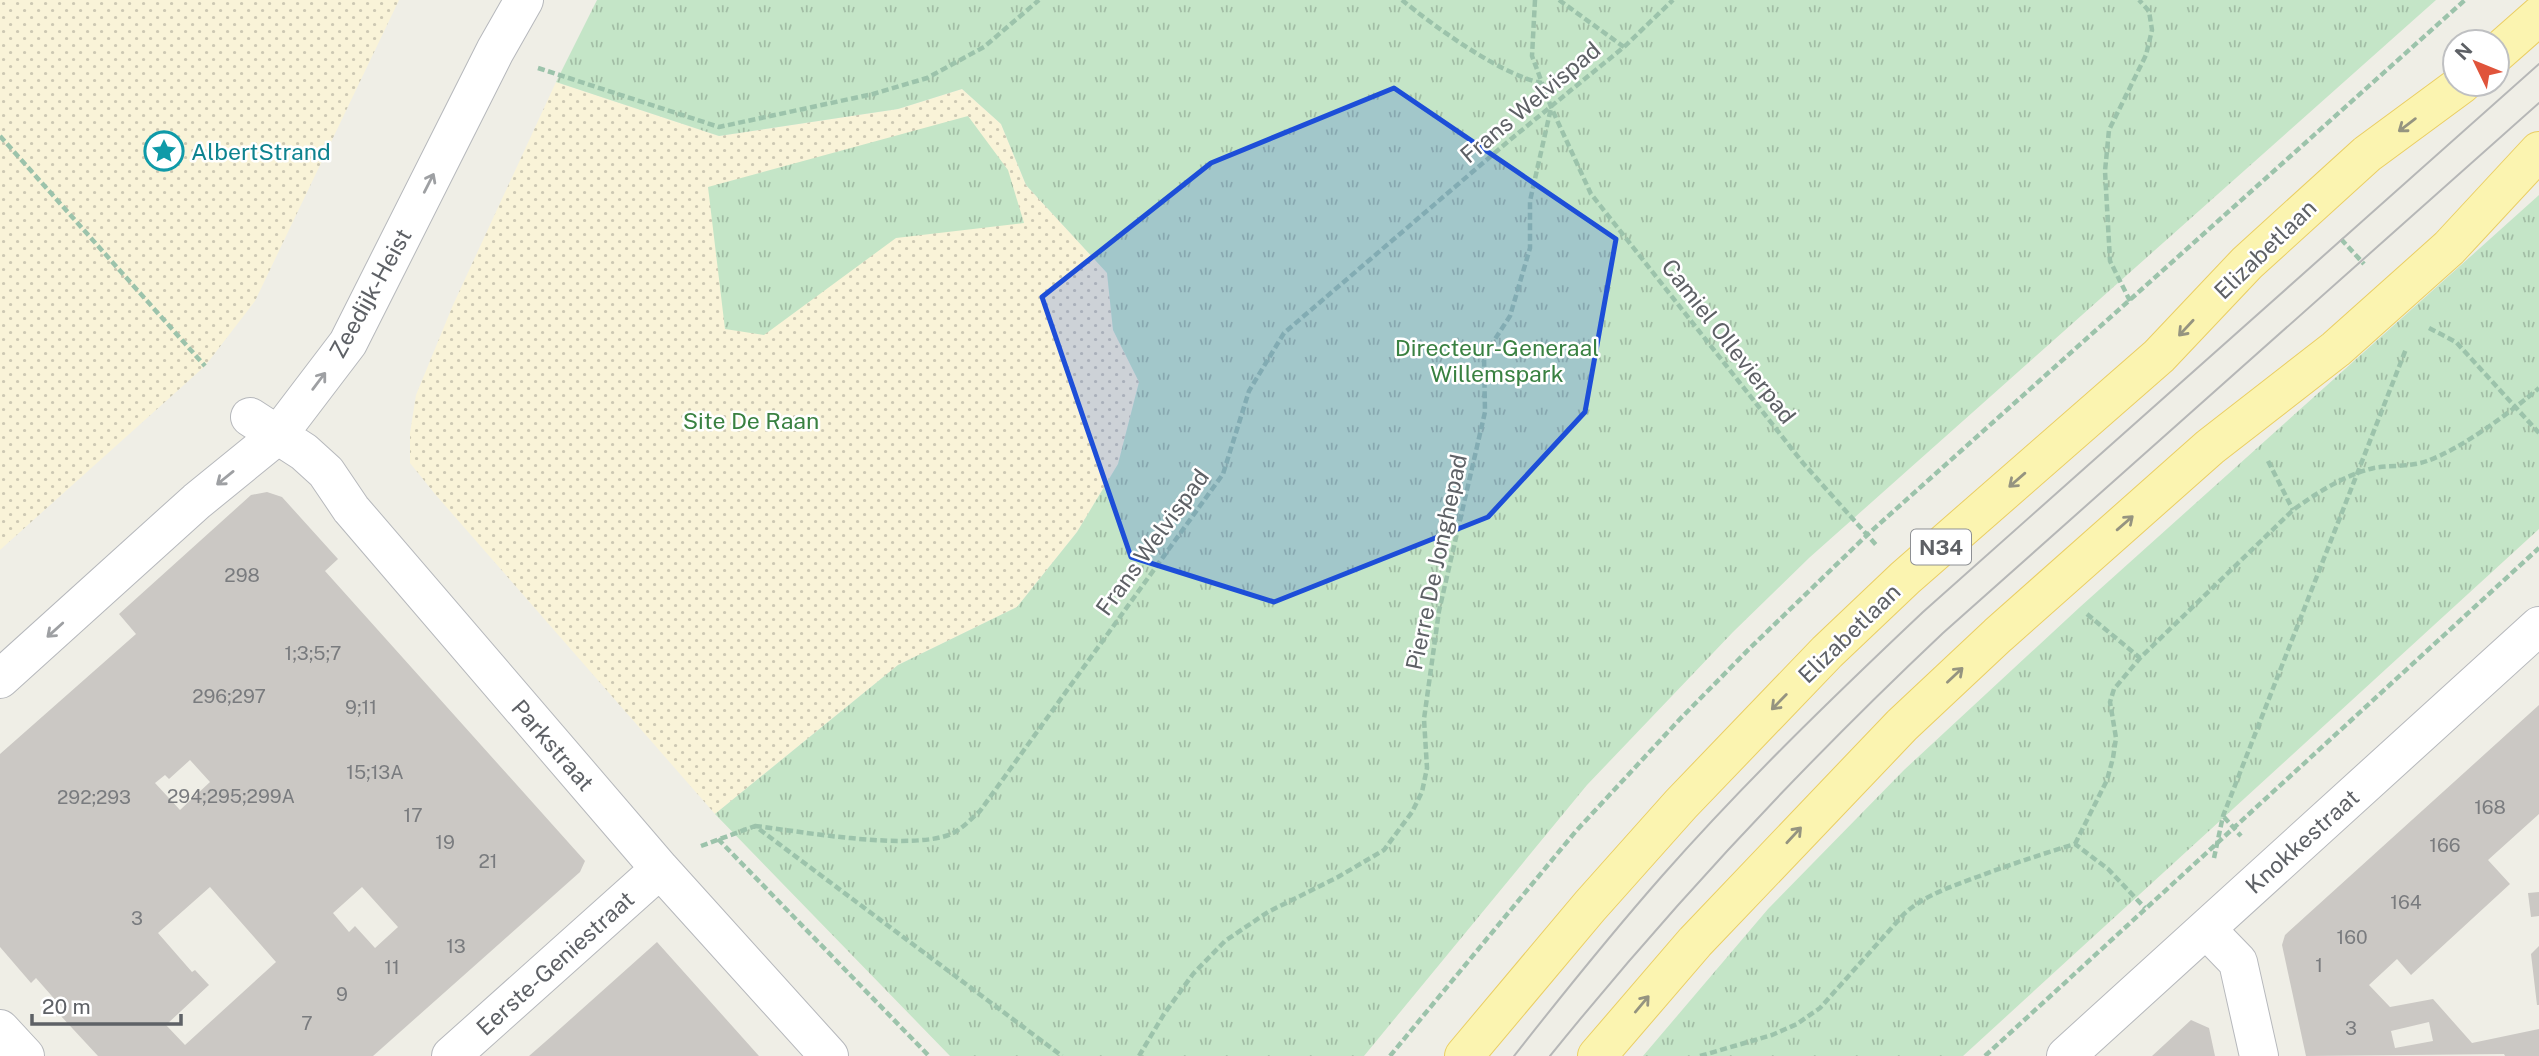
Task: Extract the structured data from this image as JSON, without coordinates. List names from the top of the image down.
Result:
{
  "streets": {
    "main road": ["Elizabetlaan", "N34"],
    "street": [
      "Zeedijk-Heist",
      "Parkstraat",
      "Knokkestraat",
      "Eerste-Geniestraat"
    ],
    "path": ["Frans Welvispad", "Camiel Ollevierpad", "Pierre De Jonghepad"]
  },
  "crossings": [
    ["Frans Welvispad", "Camiel Ollevierpad"],
    ["Frans Welvispad", "Pierre De Jonghepad"],
    ["Elizabetlaan", "Camiel Ollevierpad"],
    ["Zeedijk-Heist", "Parkstraat"],
    ["Camiel Ollevierpad", "Pierre De Jonghepad"],
    ["Parkstraat", "Eerste-Geniestraat"]
  ],
  "parks": ["Directeur-Generaal Willemspark", "Site De Raan"],
  "places": {
    "place": ["AlbertStrand"]
  },
  "house_numbers": [
    "298",
    "1;3;5;7",
    "296;297",
    "9;11",
    "15;13A",
    "294;295;299A",
    "292;293",
    "168",
    "17",
    "19",
    "166",
    "21",
    "164",
    "3",
    "160",
    "13",
    "1",
    "11",
    "9",
    "7",
    "3"
  ],
  "scale_bar": "20 m",
  "north": "top left"
}
